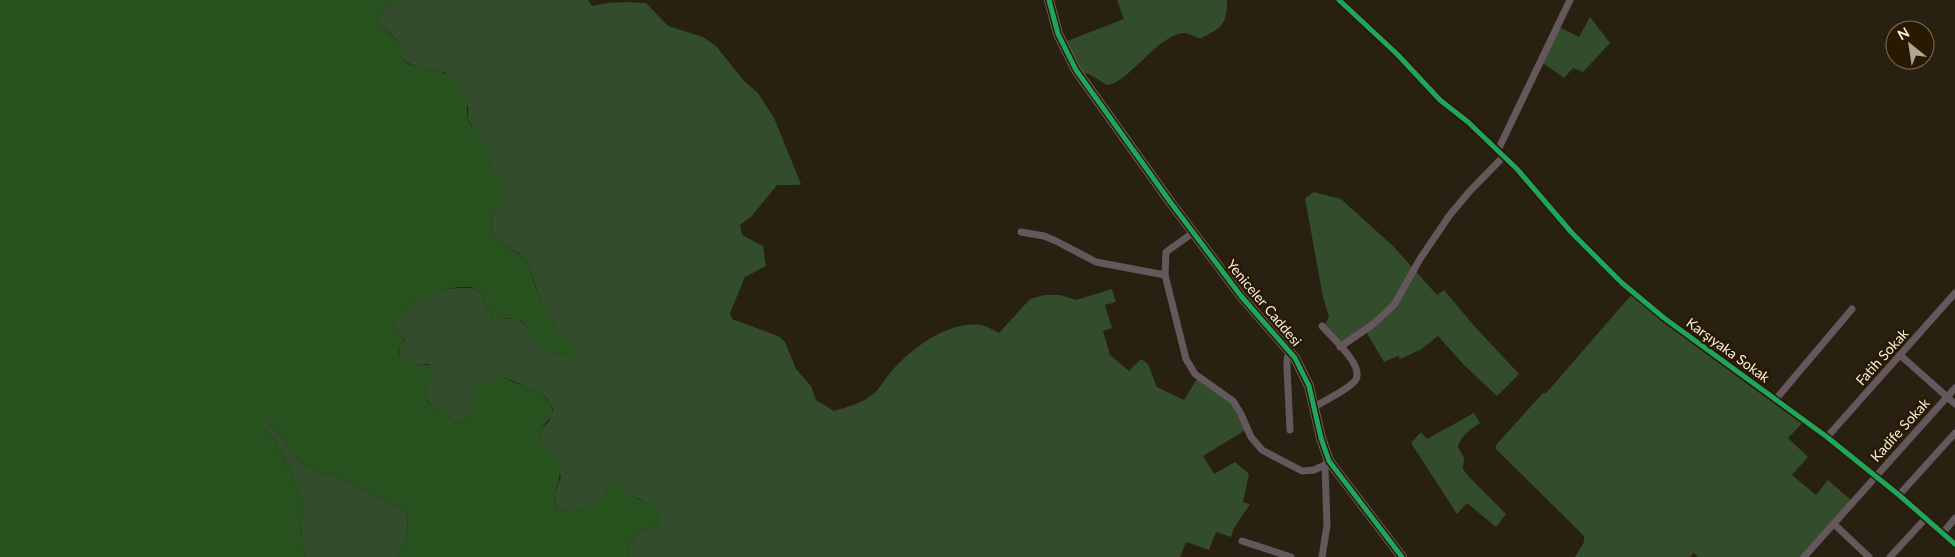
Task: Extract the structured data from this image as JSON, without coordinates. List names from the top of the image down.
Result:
{
  "streets": {
    "street": [
      "Yeniceler Caddesi",
      "Karşıyaka Sokak",
      "Fatih Sokak",
      "Kadife Sokak"
    ]
  },
  "crossings": [
    ["Karşıyaka Sokak", "Fatih Sokak"],
    ["Karşıyaka Sokak", "Kadife Sokak"]
  ],
  "north": "top left"
}
